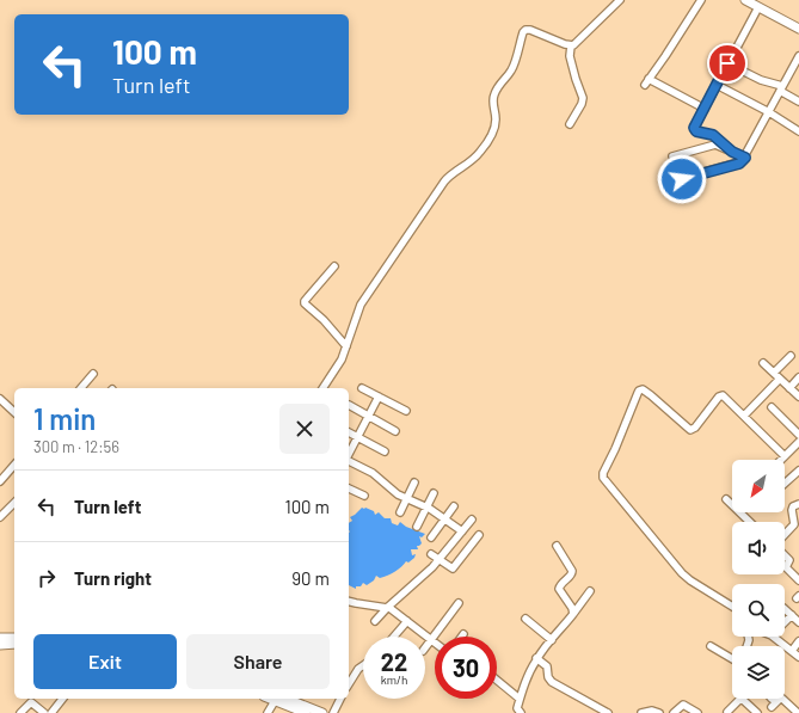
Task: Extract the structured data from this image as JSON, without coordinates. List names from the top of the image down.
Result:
{
  "north": "bottom left",
  "page": {
    "turn": ["100 m", "Turn left"],
    "heading": ["1 min", "300 m · 12:56"],
    "list": [
      {
        "name": "Turn left",
        "value": "100 m"
      },
      {
        "name": "Turn right",
        "value": "90 m"
      }
    ],
    "buttons": ["Exit", "Share"],
    "speed": "22 km/h",
    "limit": "30"
  }
}
